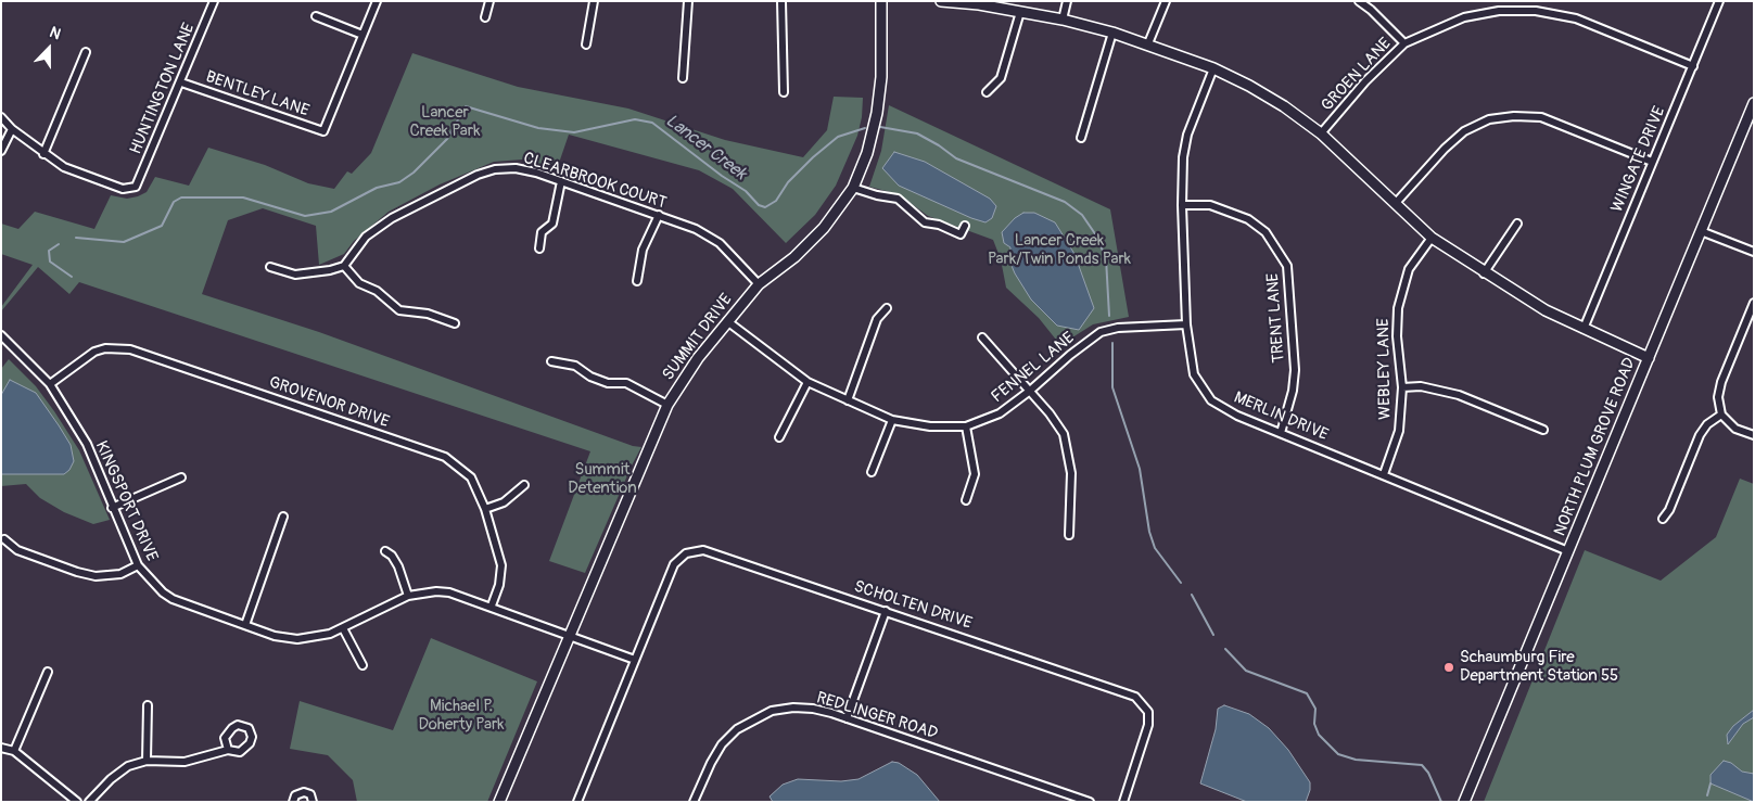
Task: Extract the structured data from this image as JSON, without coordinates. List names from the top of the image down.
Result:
{
  "streets": {
    "street": [
      "GROEN LANE",
      "HUNTINGTON LANE",
      "BENTLEY LANE",
      "WINGATE DRIVE",
      "CLEARBROOK COURT",
      "TRENT LANE",
      "SUMMIT DRIVE",
      "FENNEL LANE",
      "WEBLEY LANE",
      "GROVENOR DRIVE",
      "MERLIN DRIVE",
      "NORTH PLUM GROVE ROAD",
      "KINGSPORT DRIVE",
      "SCHOLTEN DRIVE",
      "REDLINGER ROAD"
    ]
  },
  "crossings": [
    ["GROEN LANE", "WINGATE DRIVE"],
    ["HUNTINGTON LANE", "BENTLEY LANE"],
    ["CLEARBROOK COURT", "SUMMIT DRIVE"],
    ["TRENT LANE", "MERLIN DRIVE"],
    ["SUMMIT DRIVE", "FENNEL LANE"],
    ["SUMMIT DRIVE", "KINGSPORT DRIVE"],
    ["FENNEL LANE", "MERLIN DRIVE"],
    ["WEBLEY LANE", "MERLIN DRIVE"],
    ["GROVENOR DRIVE", "KINGSPORT DRIVE"],
    ["MERLIN DRIVE", "NORTH PLUM GROVE ROAD"],
    ["KINGSPORT DRIVE", "SCHOLTEN DRIVE"]
  ],
  "water": ["Lancer Creek"],
  "parks": [
    "Lancer Creek Park",
    "Lancer Creek Park/Twin Ponds Park",
    "Summit Detention",
    "Michael P. Doherty Park"
  ],
  "places": ["Schaumburg Fire Department Station 55"],
  "north": "top"
}
